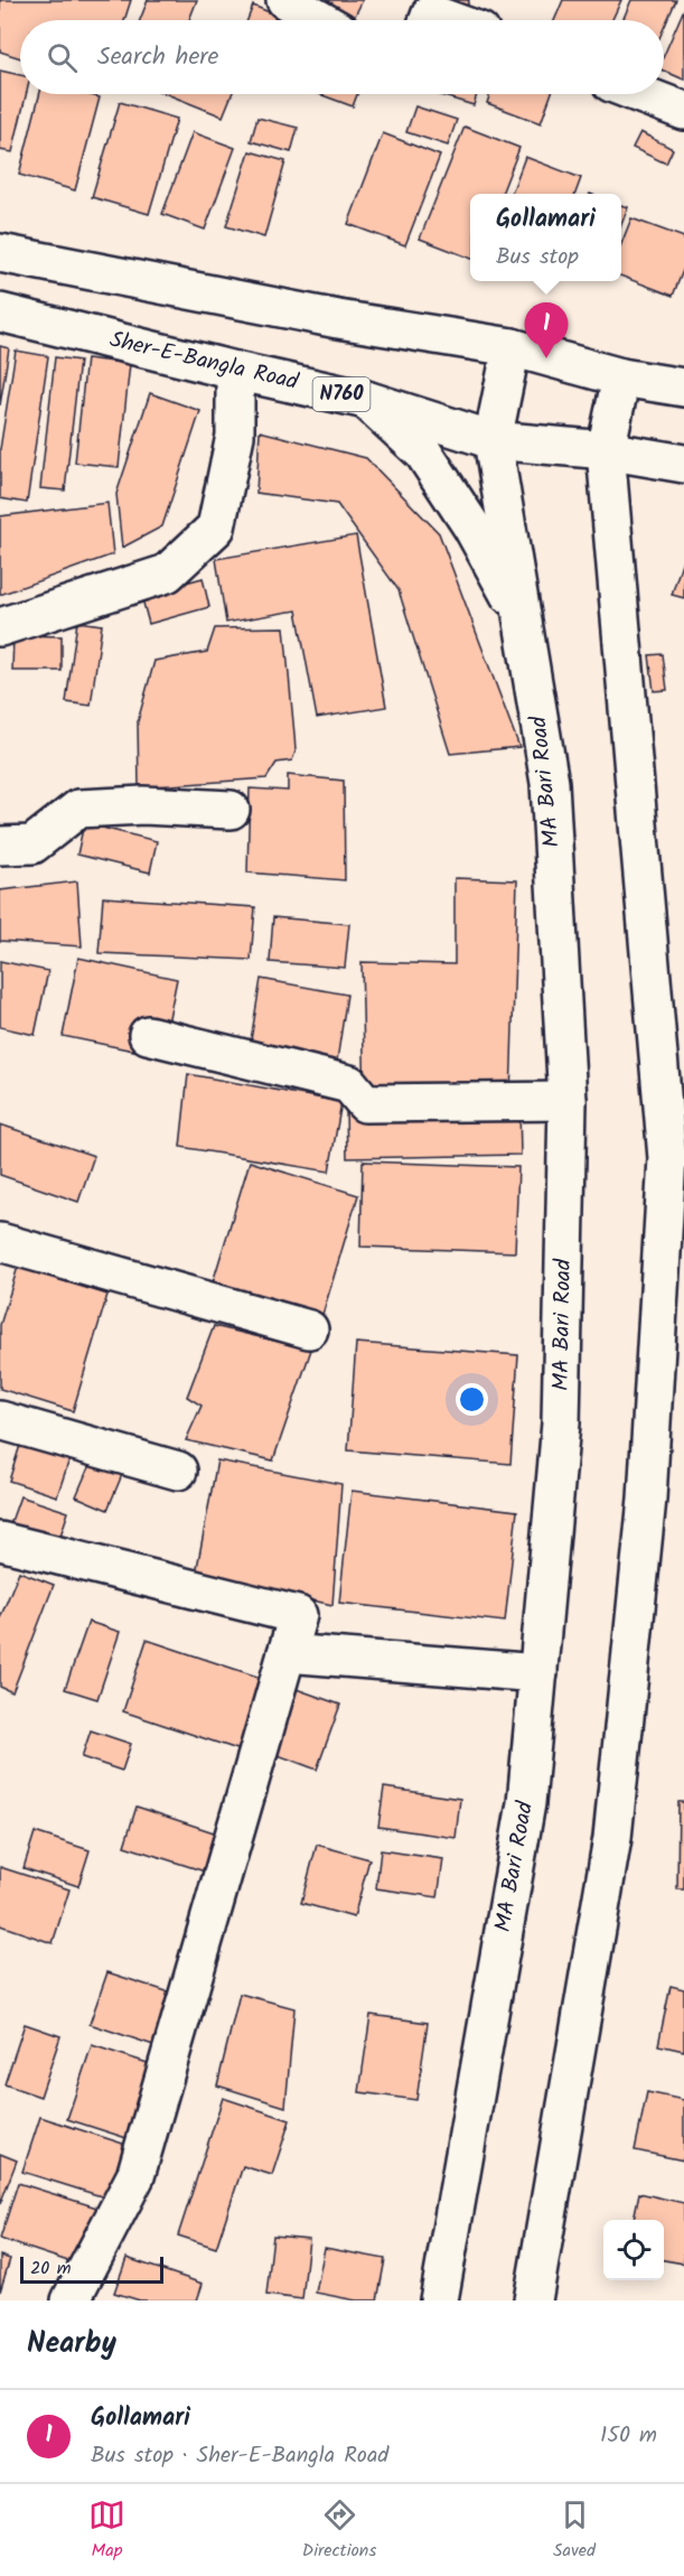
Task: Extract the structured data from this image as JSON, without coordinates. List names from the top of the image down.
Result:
{
  "streets": {
    "main road": ["Sher-E-Bangla Road", "N760", "MA Bari Road"]
  },
  "crossings": [
    ["Sher-E-Bangla Road", "MA Bari Road"]
  ],
  "scale_bar": "20 m",
  "page": {
    "search": "Search here",
    "popup": ["Gollamari", "Bus stop"],
    "pins": "1",
    "scale": "20 m",
    "heading": "Nearby",
    "list": [
      {
        "mark": "1",
        "name": "Gollamari",
        "note": "Bus stop · Sher-E-Bangla Road",
        "value": "150 m"
      }
    ],
    "nav": ["Map", "Directions", "Saved"]
  }
}
